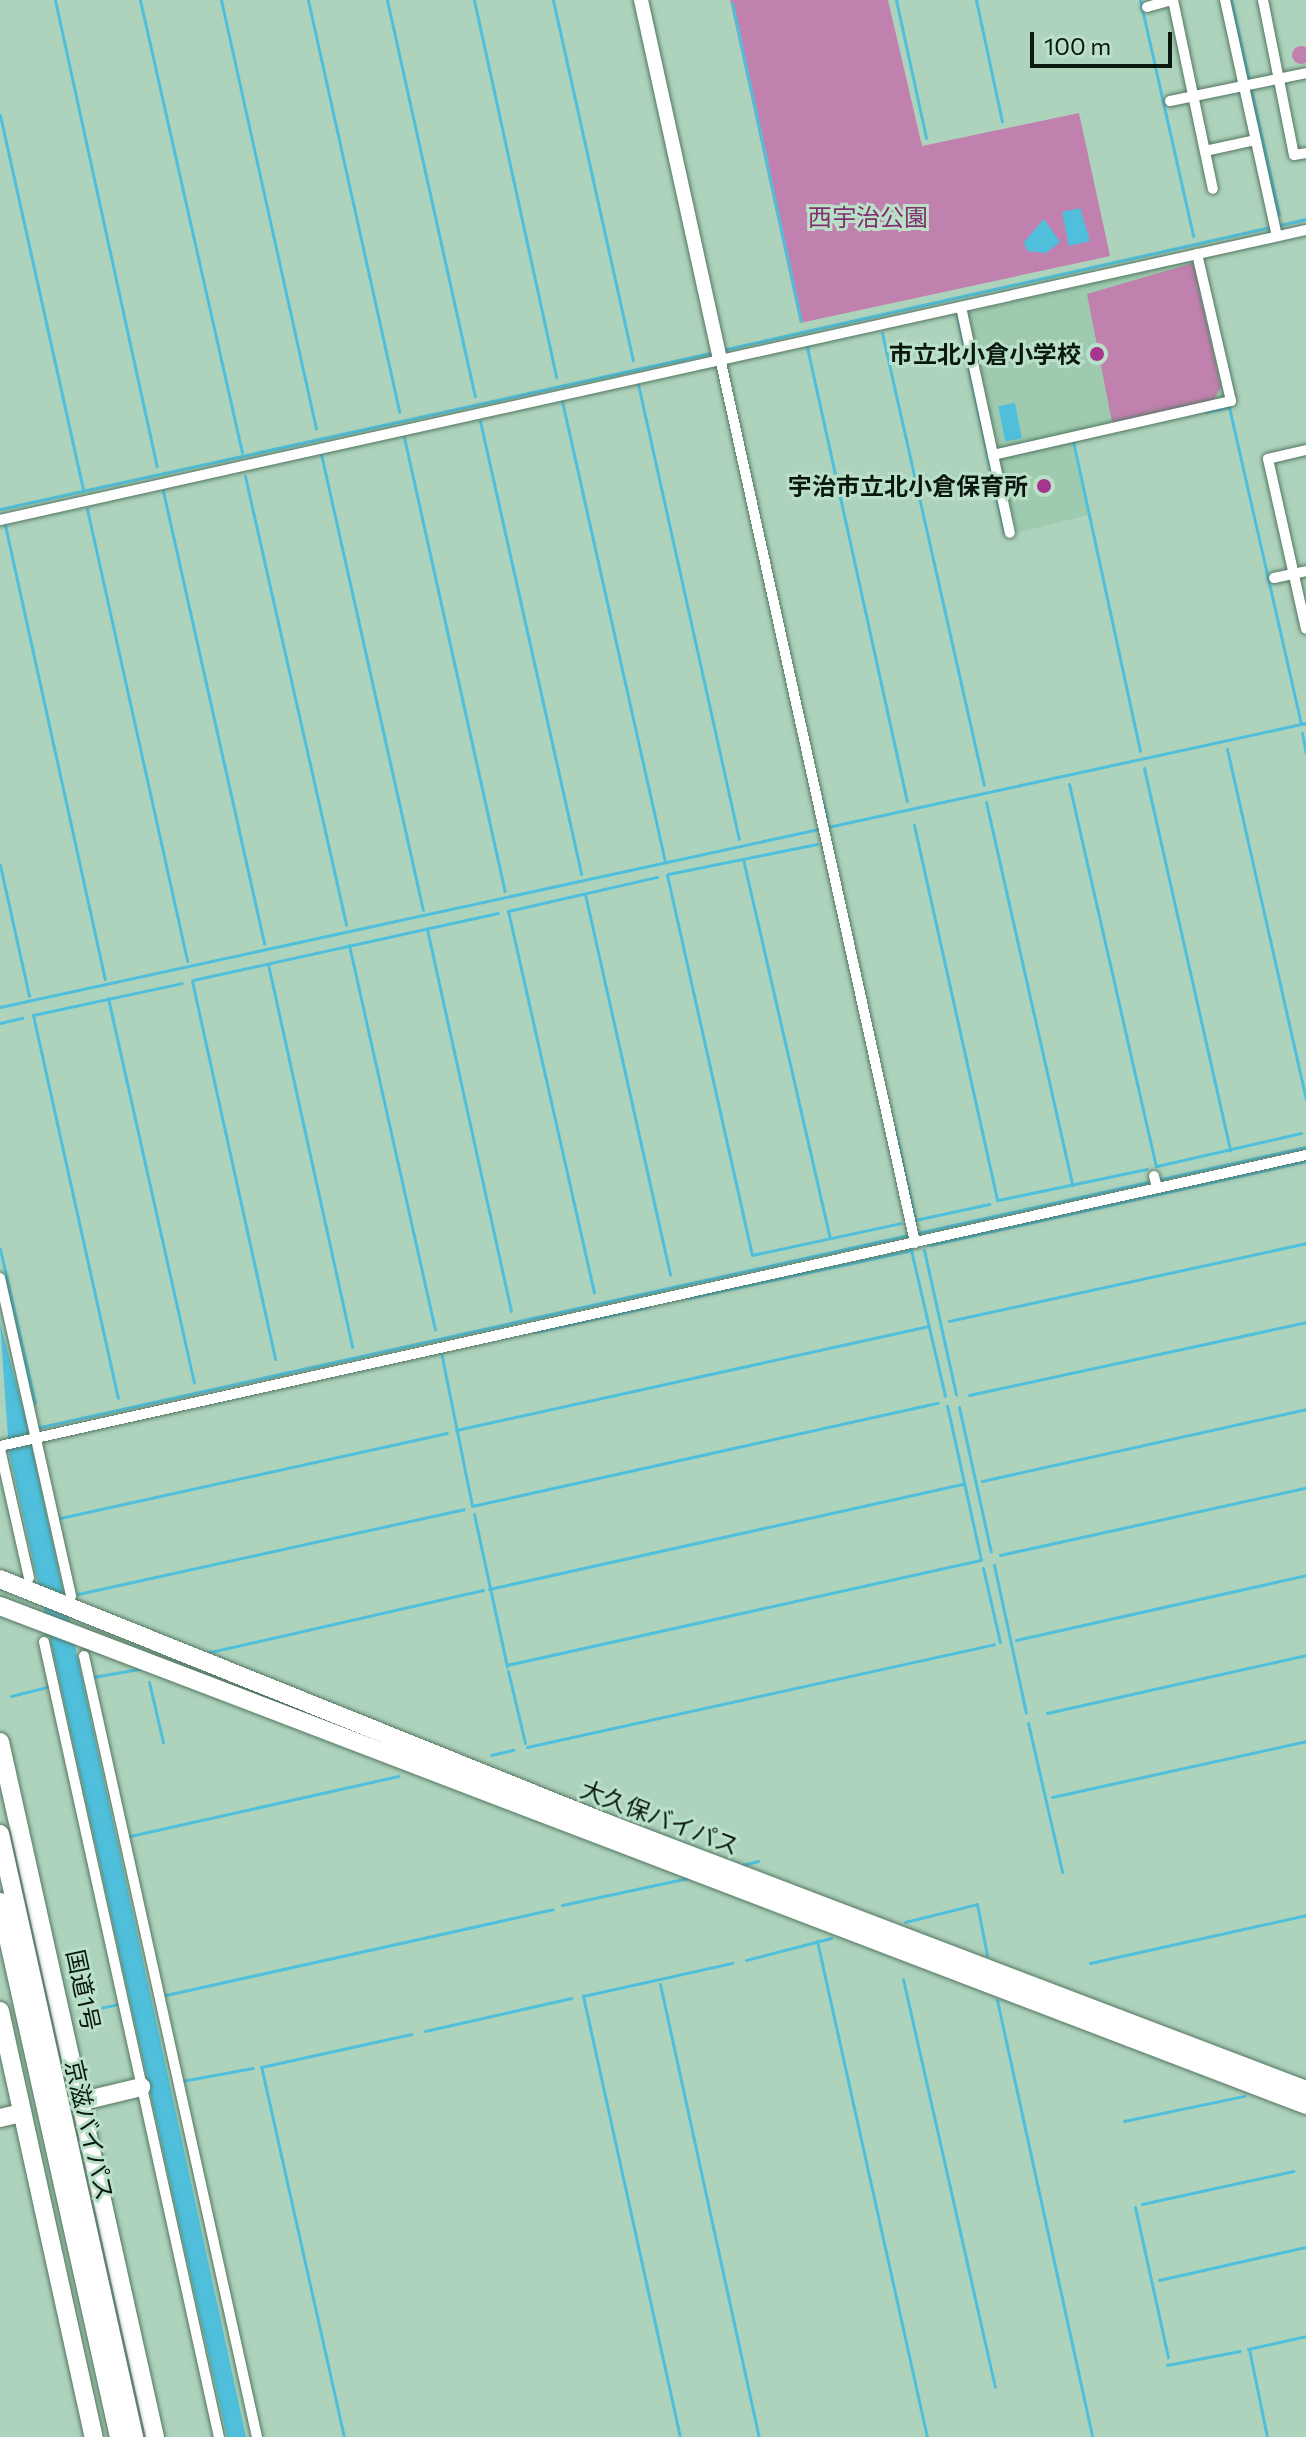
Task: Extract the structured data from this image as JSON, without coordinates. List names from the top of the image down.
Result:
{
  "streets": {
    "highway": ["大久保バイパス", "国道1号", "京滋バイパス"]
  },
  "parks": ["西宇治公園"],
  "places": ["市立北小倉小学校", "宇治市立北小倉保育所"],
  "scale_bar": "100 m"
}
